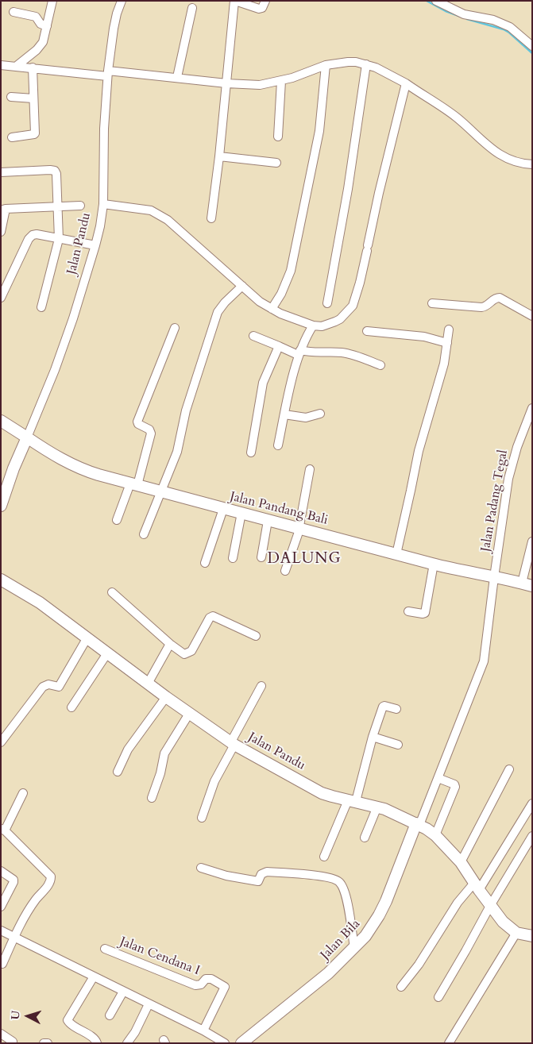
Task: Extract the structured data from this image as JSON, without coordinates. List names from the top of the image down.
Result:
{
  "streets": {
    "street": [
      "Jalan Pandu",
      "Jalan Padang Tegal",
      "Jalan Pandang Bali",
      "Jalan Bila",
      "Jalan Cendana I"
    ]
  },
  "crossings": [
    ["Jalan Pandu", "Jalan Padang Tegal"],
    ["Jalan Pandu", "Jalan Pandang Bali"],
    ["Jalan Pandu", "Jalan Bila"],
    ["Jalan Padang Tegal", "Jalan Pandang Bali"],
    ["Jalan Padang Tegal", "Jalan Bila"]
  ],
  "districts": ["DALUNG"],
  "north": "left"
}
